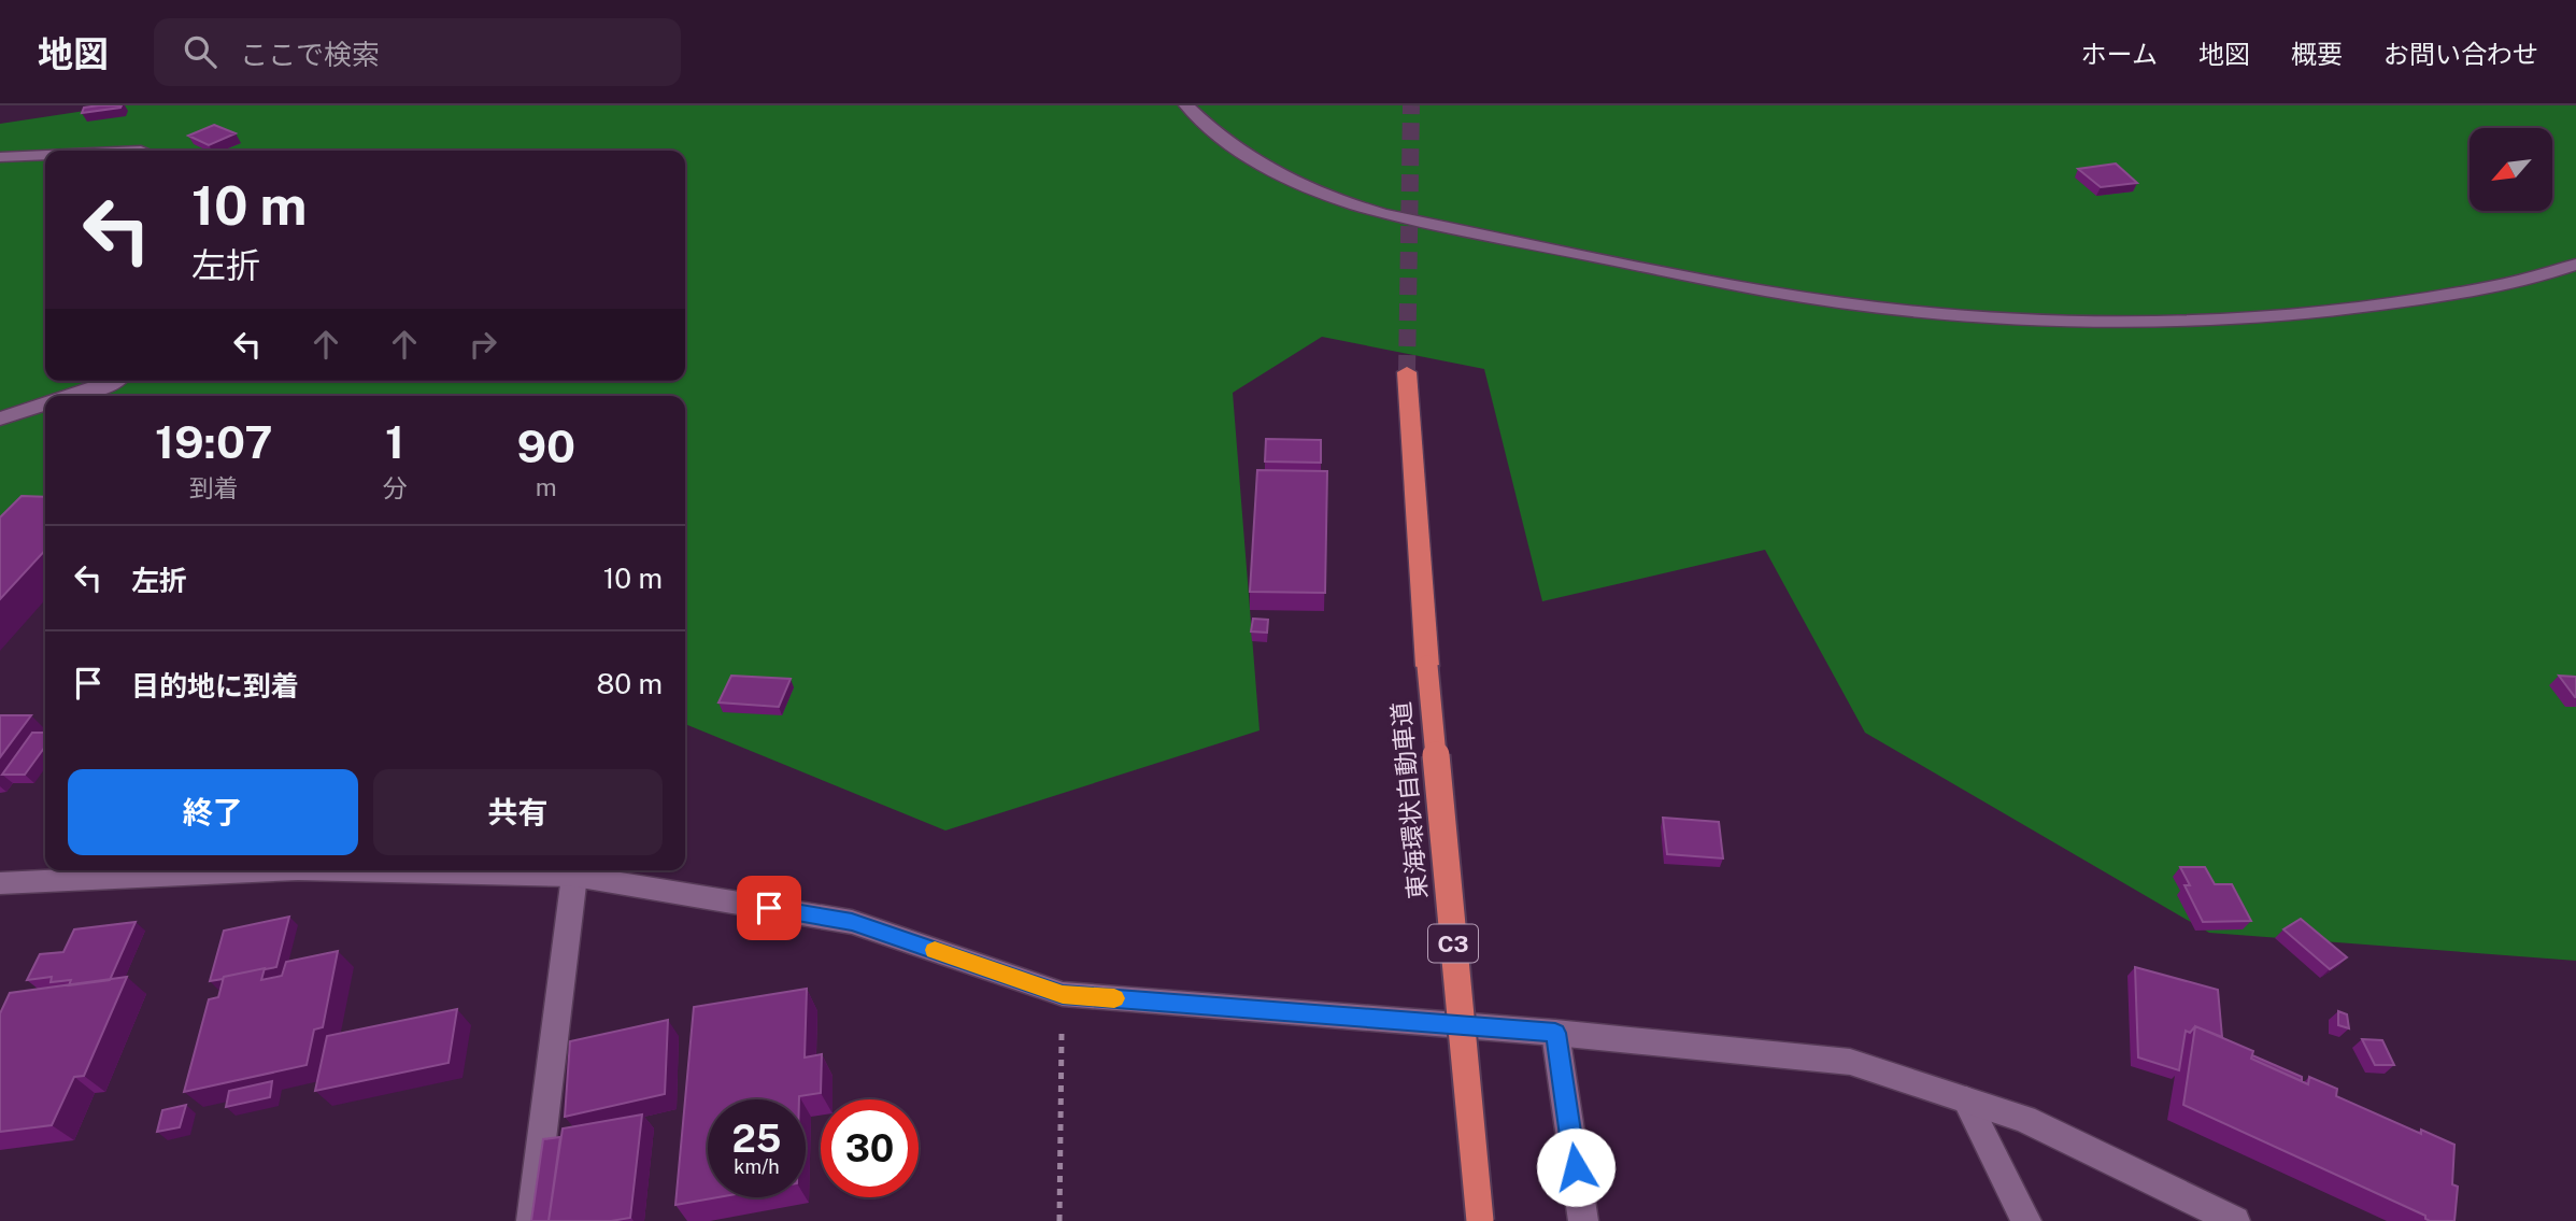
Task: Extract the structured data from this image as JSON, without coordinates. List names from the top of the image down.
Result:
{
  "streets": {
    "highway": ["東海環状自動車道", "C3"]
  },
  "north": "bottom left",
  "page": {
    "header": "地図",
    "search": "ここで検索",
    "nav": [
      "ホーム",
      "地図",
      "概要",
      "お問い合わせ"
    ],
    "turn": ["10 m", "左折"],
    "eta": [
      "19:07",
      "到着",
      "1",
      "分",
      "90",
      "m"
    ],
    "list": [
      {
        "name": "左折",
        "value": "10 m"
      },
      {
        "name": "目的地に到着",
        "value": "80 m"
      }
    ],
    "buttons": ["終了", "共有"],
    "speed": "25 km/h",
    "limit": "30"
  }
}
